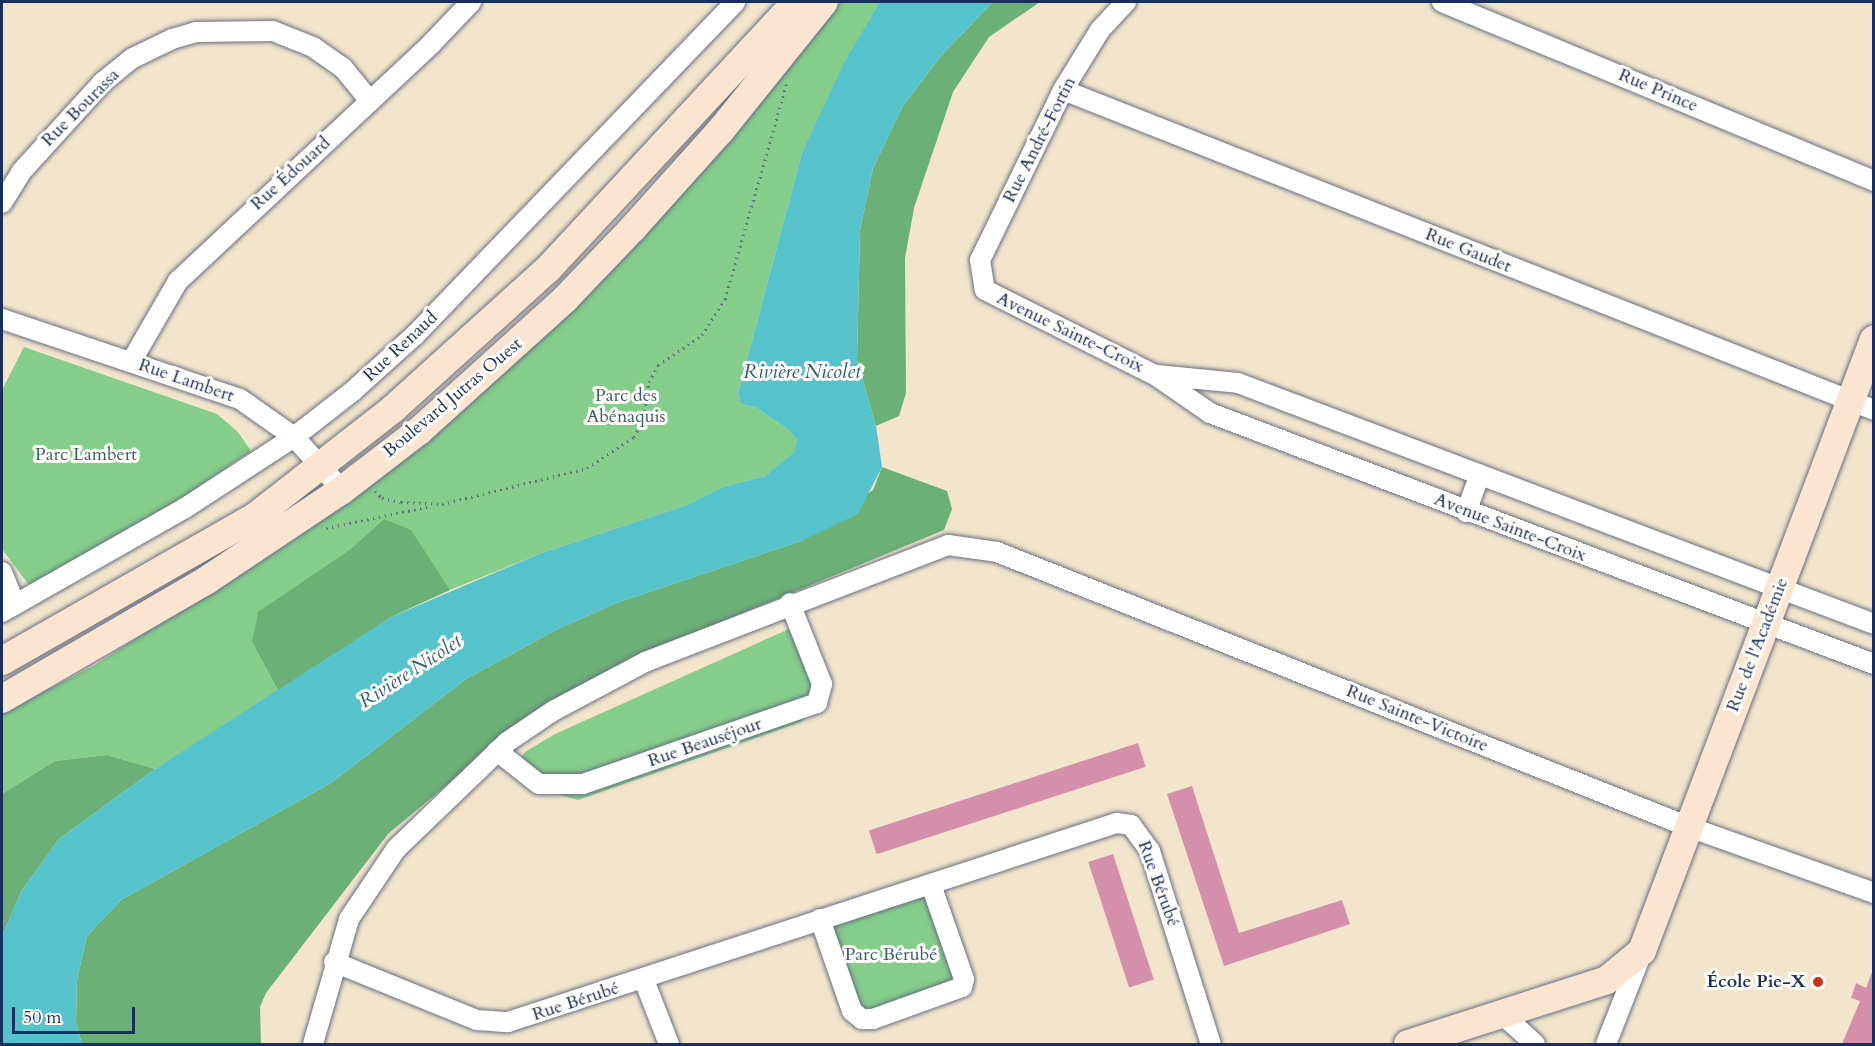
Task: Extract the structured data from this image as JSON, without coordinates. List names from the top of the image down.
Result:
{
  "streets": {
    "main road": ["Boulevard Jutras Ouest", "Rue de l'Académie"],
    "street": [
      "Rue Prince",
      "Rue Bourassa",
      "Rue André-Fortin",
      "Rue Édouard",
      "Rue Gaudet",
      "Avenue Sainte-Croix",
      "Rue Renaud",
      "Rue Lambert",
      "Rue Sainte-Victoire",
      "Rue Beauséjour",
      "Rue Bérubé"
    ]
  },
  "crossings": [
    ["Rue Bourassa", "Rue Édouard"],
    ["Rue André-Fortin", "Rue Gaudet"],
    ["Rue André-Fortin", "Avenue Sainte-Croix"],
    ["Rue Édouard", "Rue Lambert"],
    ["Rue Gaudet", "Rue de l'Académie"],
    ["Avenue Sainte-Croix", "Rue de l'Académie"],
    ["Rue Renaud", "Rue Lambert"],
    ["Rue Lambert", "Boulevard Jutras Ouest"],
    ["Rue de l'Académie", "Rue Sainte-Victoire"],
    ["Rue Sainte-Victoire", "Rue Beauséjour"]
  ],
  "water": ["Rivière Nicolet"],
  "parks": ["Parc des Abénaquis", "Parc Lambert", "Parc Bérubé"],
  "places": ["École Pie-X"],
  "scale_bar": "50 m"
}
